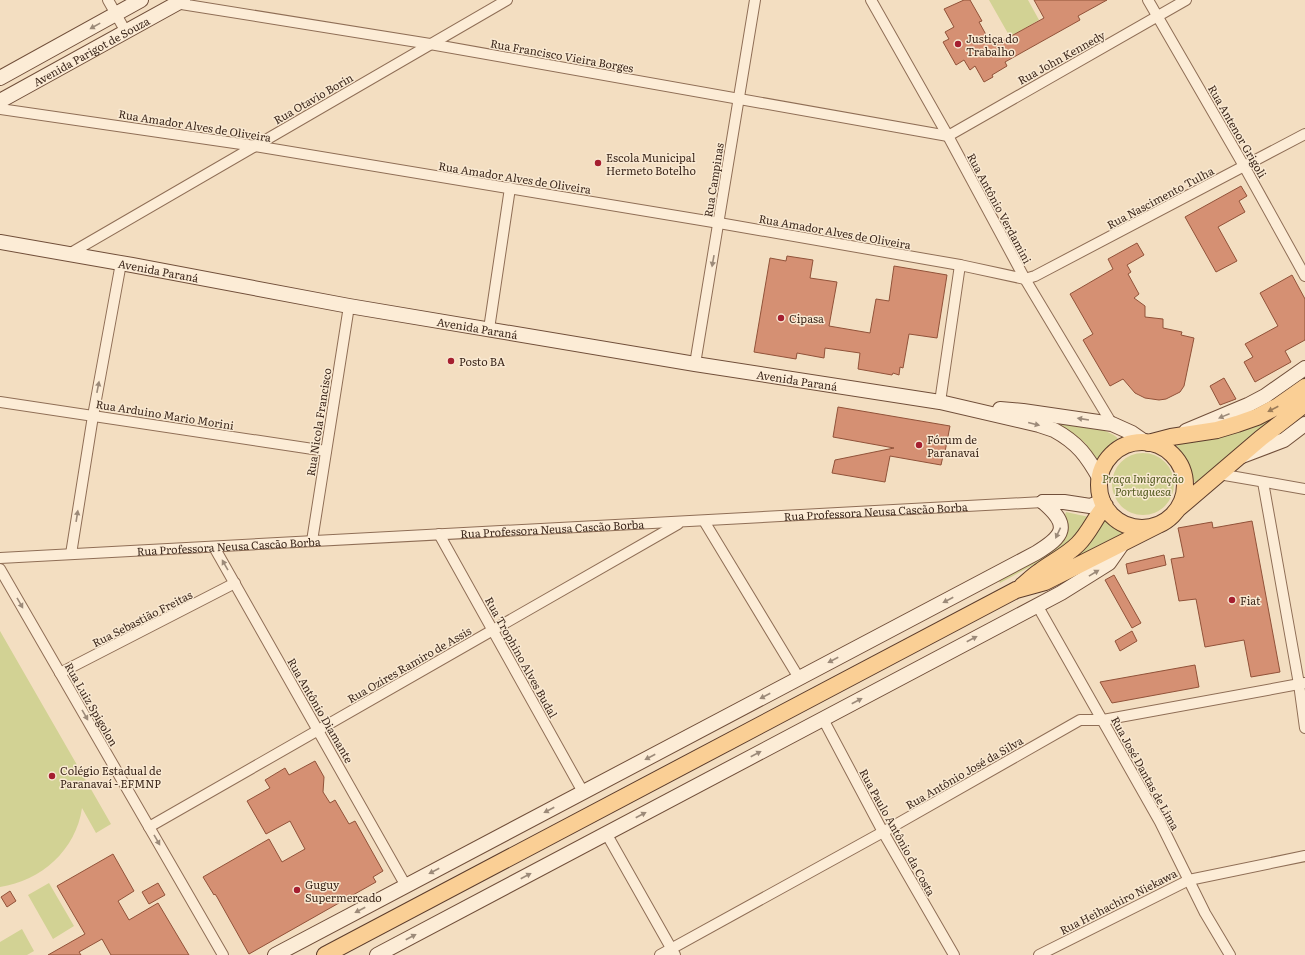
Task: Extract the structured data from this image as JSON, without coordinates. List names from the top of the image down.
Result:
{
  "streets": {
    "street": [
      "Avenida Parigot de Souza",
      "Rua Francisco Vieira Borges",
      "Rua John Kennedy",
      "Rua Otavio Borin",
      "Rua Amador Alves de Oliveira",
      "Rua Antenor Grigoli",
      "Rua Campinas",
      "Rua Nascimento Tulha",
      "Rua Antônio Verdamini",
      "Avenida Paraná",
      "Rua Arduino Mario Morini",
      "Rua Nicola Francisco",
      "Rua Professora Neusa Cascão Borba",
      "Rua Sebastião Freitas",
      "Rua Trophino Alves Budal",
      "Rua Ozires Ramiro de Assis",
      "Rua Luiz Spigolon",
      "Rua Antônio Diamante",
      "Rua Antônio José da Silva",
      "Rua José Dantas de Lima",
      "Rua Paulo Antônio da Costa",
      "Rua Heihachiro Niekawa"
    ]
  },
  "crossings": [
    ["Avenida Parigot de Souza", "Rua Francisco Vieira Borges"],
    ["Rua Francisco Vieira Borges", "Rua John Kennedy"],
    ["Rua Francisco Vieira Borges", "Rua Otavio Borin"],
    ["Rua Francisco Vieira Borges", "Rua Campinas"],
    ["Rua Francisco Vieira Borges", "Rua Antônio Verdamini"],
    ["Rua John Kennedy", "Rua Antenor Grigoli"],
    ["Rua John Kennedy", "Rua Antônio Verdamini"],
    ["Rua Otavio Borin", "Rua Amador Alves de Oliveira"],
    ["Rua Otavio Borin", "Avenida Paraná"],
    ["Rua Amador Alves de Oliveira", "Rua Campinas"],
    ["Rua Amador Alves de Oliveira", "Rua Nascimento Tulha"],
    ["Rua Amador Alves de Oliveira", "Rua Antônio Verdamini"],
    ["Rua Antenor Grigoli", "Rua Nascimento Tulha"],
    ["Rua Campinas", "Avenida Paraná"],
    ["Rua Nascimento Tulha", "Rua Antônio Verdamini"],
    ["Rua Antônio Verdamini", "Avenida Paraná"],
    ["Avenida Paraná", "Rua Nicola Francisco"],
    ["Avenida Paraná", "Rua Professora Neusa Cascão Borba"],
    ["Rua Arduino Mario Morini", "Rua Nicola Francisco"],
    ["Rua Nicola Francisco", "Rua Professora Neusa Cascão Borba"],
    ["Rua Professora Neusa Cascão Borba", "Rua Trophino Alves Budal"],
    ["Rua Professora Neusa Cascão Borba", "Rua Ozires Ramiro de Assis"],
    ["Rua Professora Neusa Cascão Borba", "Rua Antônio Diamante"],
    ["Rua Sebastião Freitas", "Rua Luiz Spigolon"],
    ["Rua Sebastião Freitas", "Rua Antônio Diamante"],
    ["Rua Trophino Alves Budal", "Rua Ozires Ramiro de Assis"],
    ["Rua Ozires Ramiro de Assis", "Rua Luiz Spigolon"],
    ["Rua Ozires Ramiro de Assis", "Rua Antônio Diamante"],
    ["Rua Antônio José da Silva", "Rua José Dantas de Lima"],
    ["Rua Antônio José da Silva", "Rua Paulo Antônio da Costa"],
    ["Rua José Dantas de Lima", "Rua Heihachiro Niekawa"]
  ],
  "one_way": ["Rua Campinas", "Rua Luiz Spigolon"],
  "parks": ["Praça Imigração Portuguesa"],
  "places": [
    "Justiça do Trabalho",
    "Escola Municipal Hermeto Botelho",
    "Cipasa",
    "Posto BA",
    "Fórum de Paranavaí",
    "Fiat",
    "Colégio Estadual de Paranavaí - EFMNP",
    "Guguy Supermercado"
  ]
}
